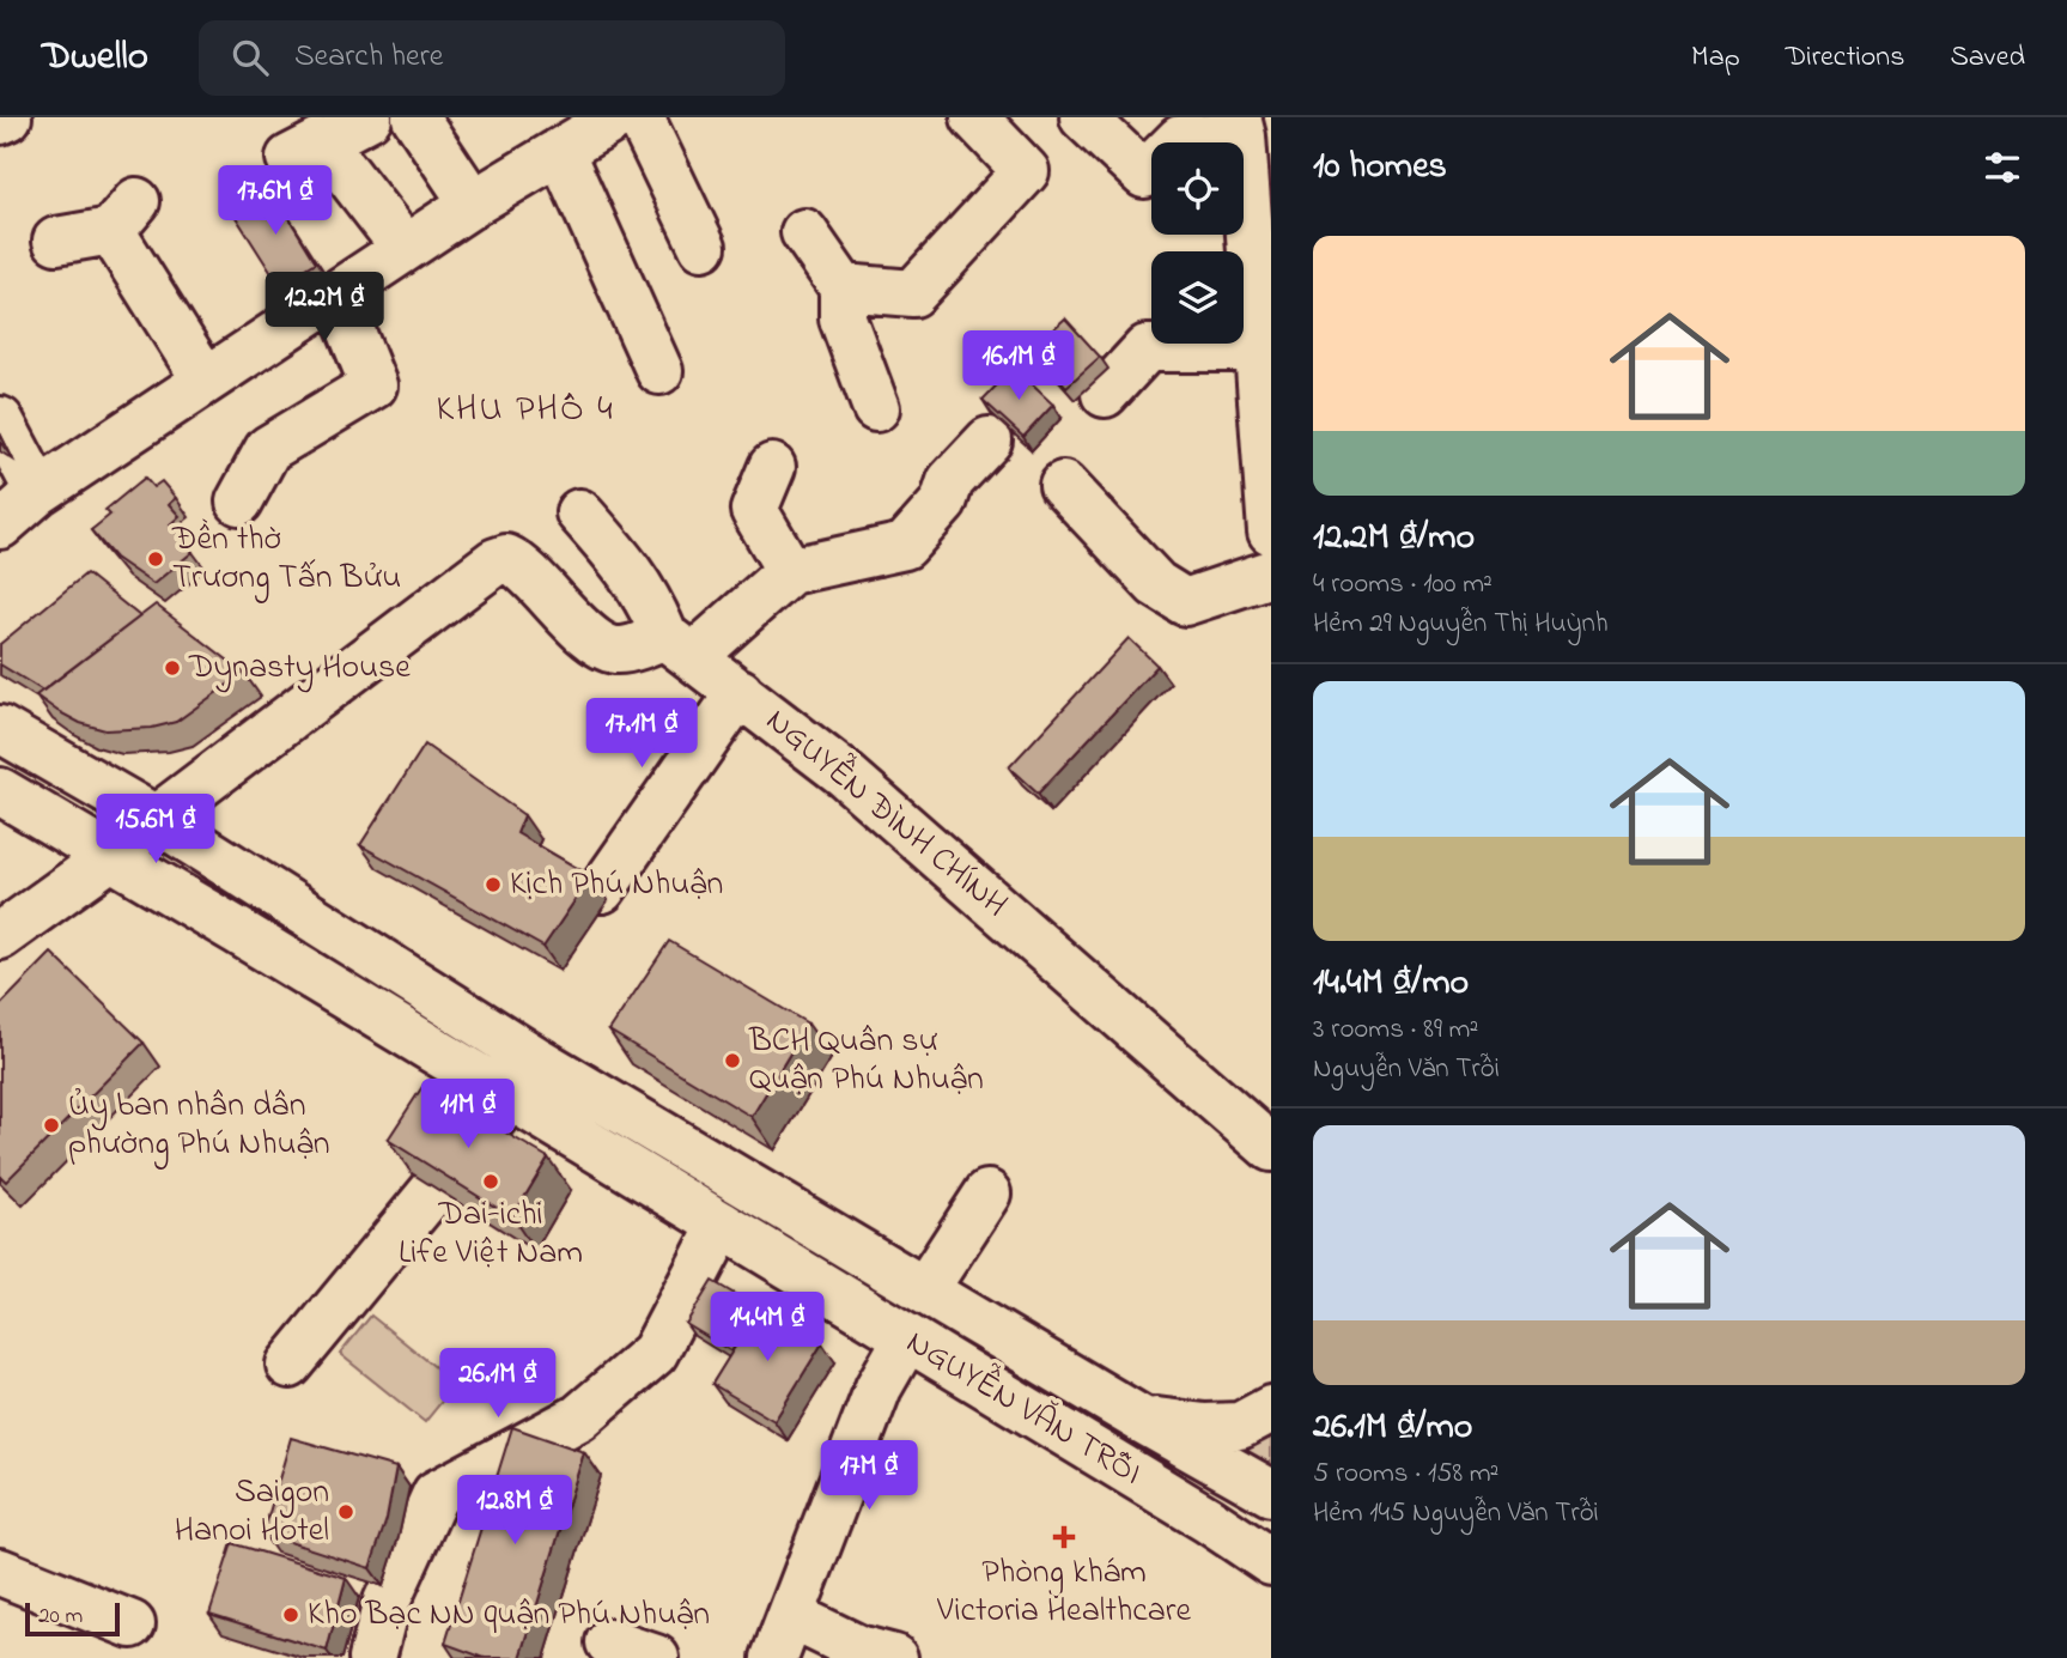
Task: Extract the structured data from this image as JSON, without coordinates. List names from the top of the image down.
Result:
{
  "streets": {
    "street": ["NGUYỄN ĐÌNH CHÍNH", "NGUYỄN VĂN TRỖI"]
  },
  "districts": ["KHU PHỐ 4"],
  "places": {
    "other": [
      "Đền thờ Trương Tấn Bửu",
      "Dynasty House",
      "Kịch Phú Nhuận",
      "BCH Quân sự Quận Phú Nhuận",
      "Ủy ban nhân dân phường Phú Nhuận",
      "Dai-ichi Life Việt Nam",
      "Saigon Hanoi Hotel",
      "Kho Bạc NN quận Phú Nhuận"
    ],
    "health": ["Phòng khám Victoria Healthcare"]
  },
  "scale_bar": "20 m",
  "page": {
    "header": "Dwello",
    "search": "Search here",
    "nav": ["Map", "Directions", "Saved"],
    "heading": "10 homes",
    "price": [
      "17.6M ₫",
      "12.2M ₫",
      "16.1M ₫",
      "17.1M ₫",
      "15.6M ₫",
      "11M ₫",
      "14.4M ₫",
      "26.1M ₫",
      "17M ₫",
      "12.8M ₫"
    ],
    "list": [
      {
        "name": "12.2M ₫/mo",
        "note": "4 rooms · 100 m² · Hẻm 29 Nguyễn Thị Huỳnh"
      },
      {
        "name": "14.4M ₫/mo",
        "note": "3 rooms · 89 m² · Nguyễn Văn Trỗi"
      },
      {
        "name": "26.1M ₫/mo",
        "note": "5 rooms · 158 m² · Hẻm 145 Nguyễn Văn Trỗi"
      }
    ],
    "scale": "20 m"
  }
}
